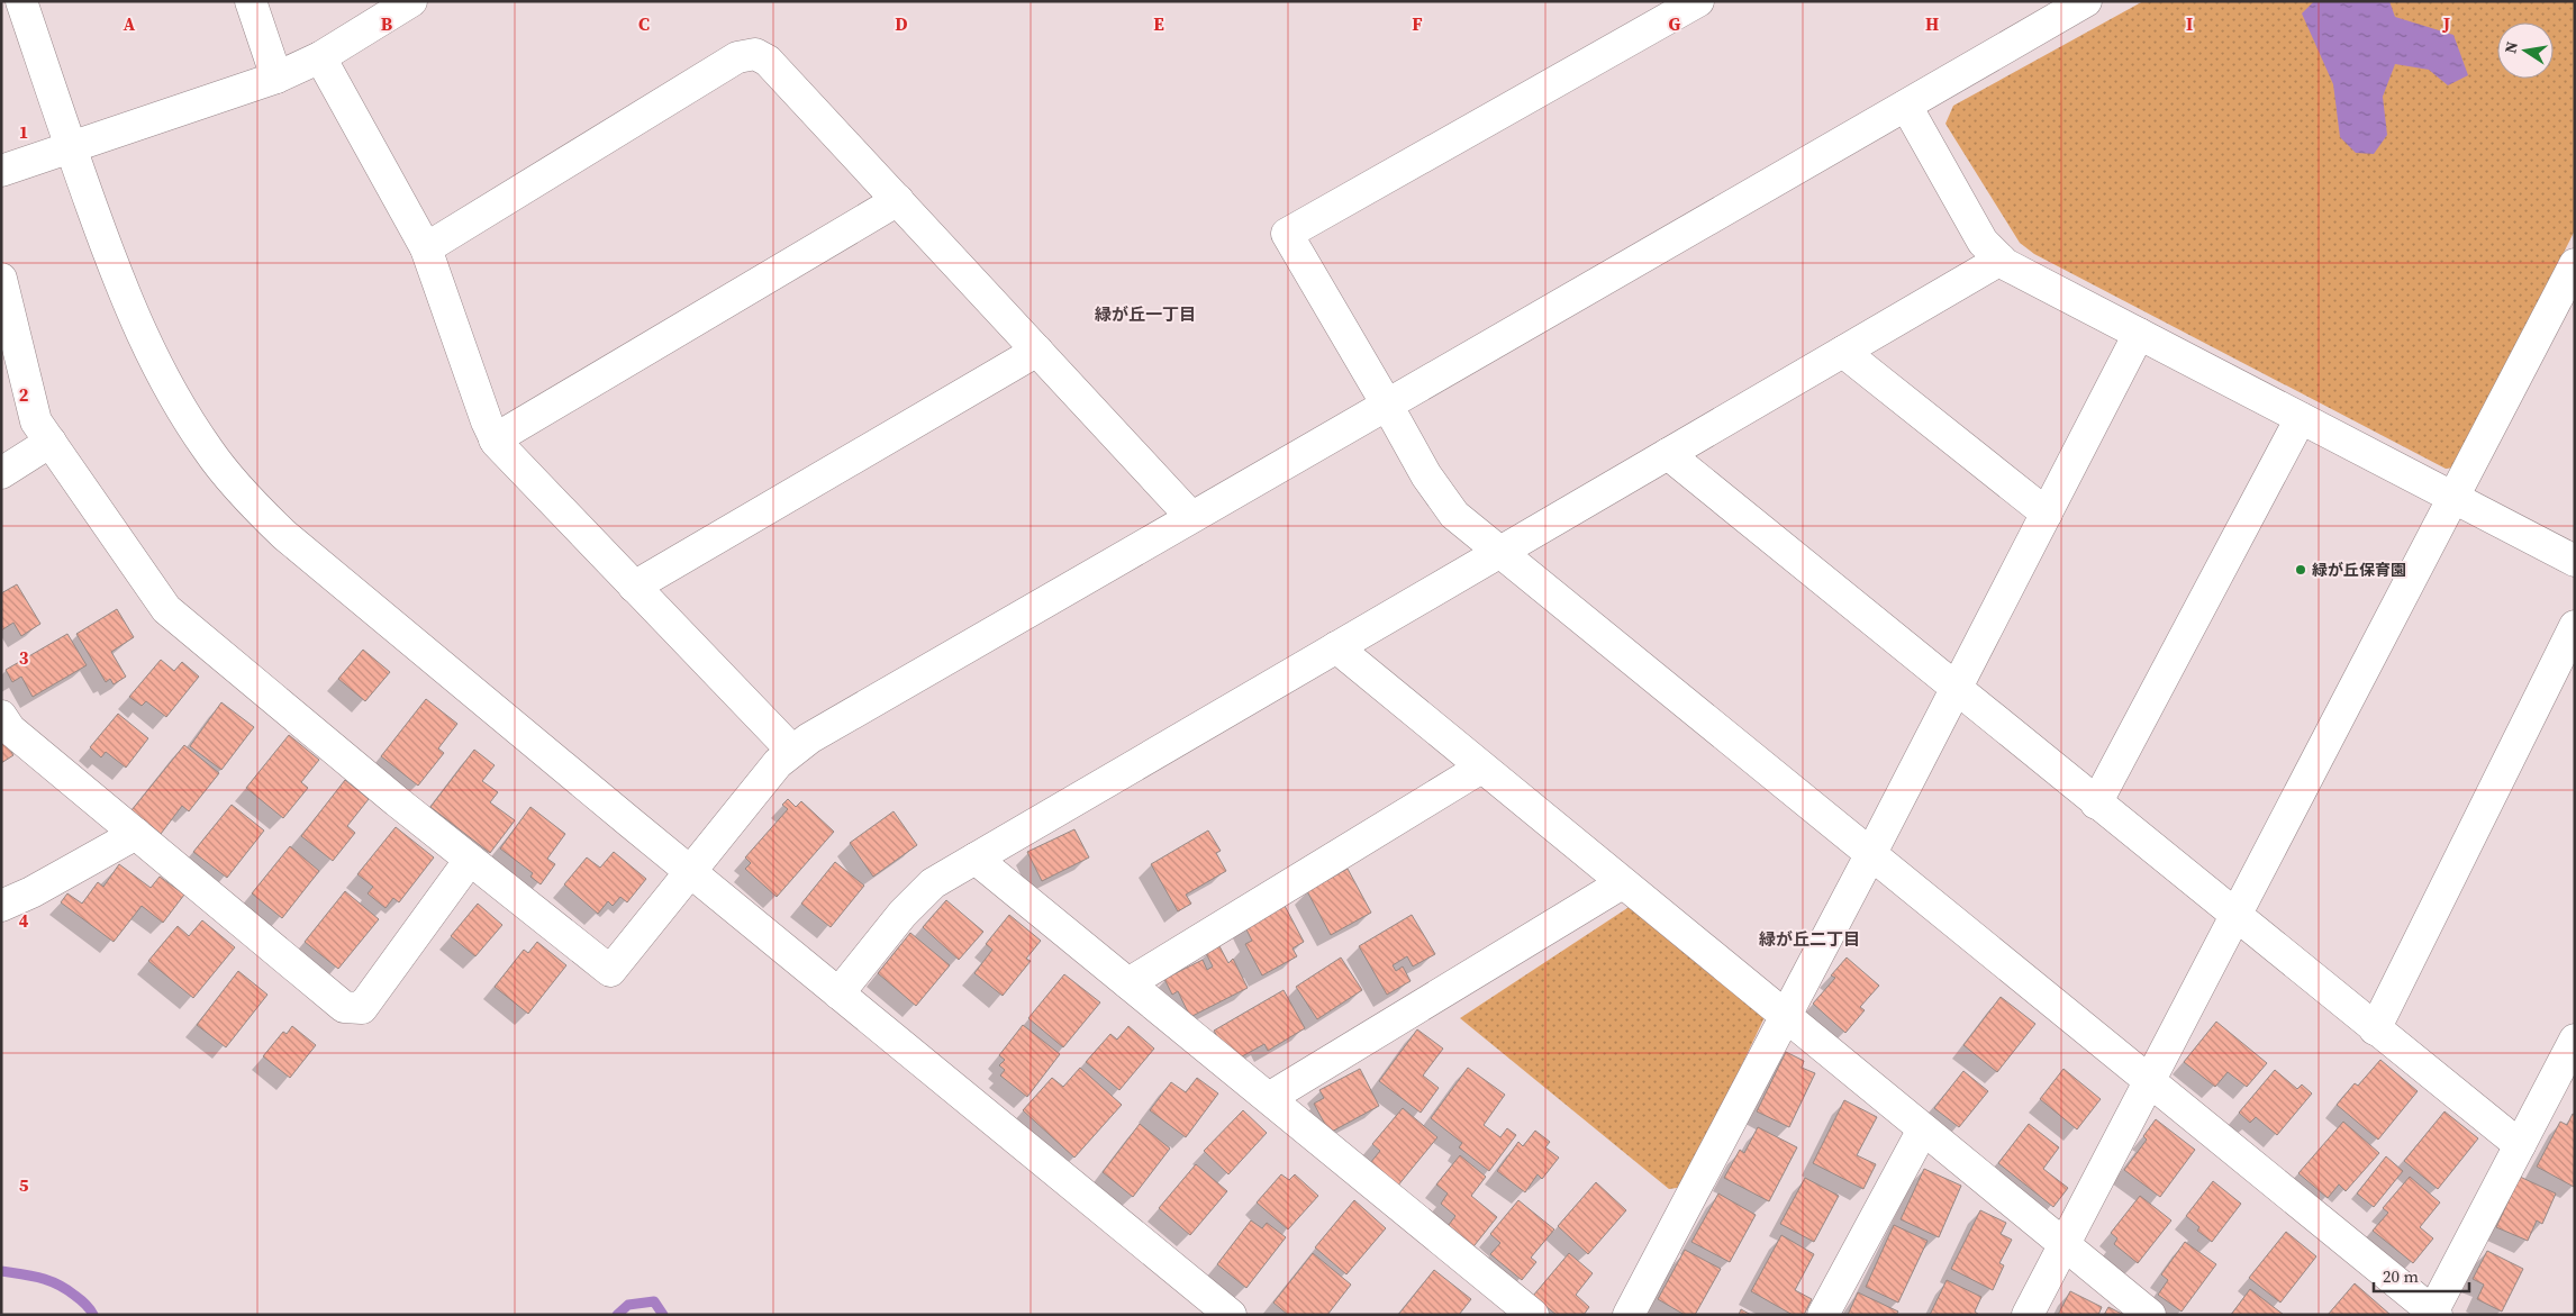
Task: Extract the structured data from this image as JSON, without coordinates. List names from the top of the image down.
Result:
{
  "districts": ["緑が丘一丁目", "緑が丘二丁目"],
  "places": ["緑が丘保育園"],
  "scale_bar": "20 m",
  "north": "left",
  "grid": {
    "columns": [
      "A",
      "B",
      "C",
      "D",
      "E",
      "F",
      "G",
      "H",
      "I",
      "J"
    ],
    "rows": [
      "1",
      "2",
      "3",
      "4",
      "5"
    ]
  }
}
